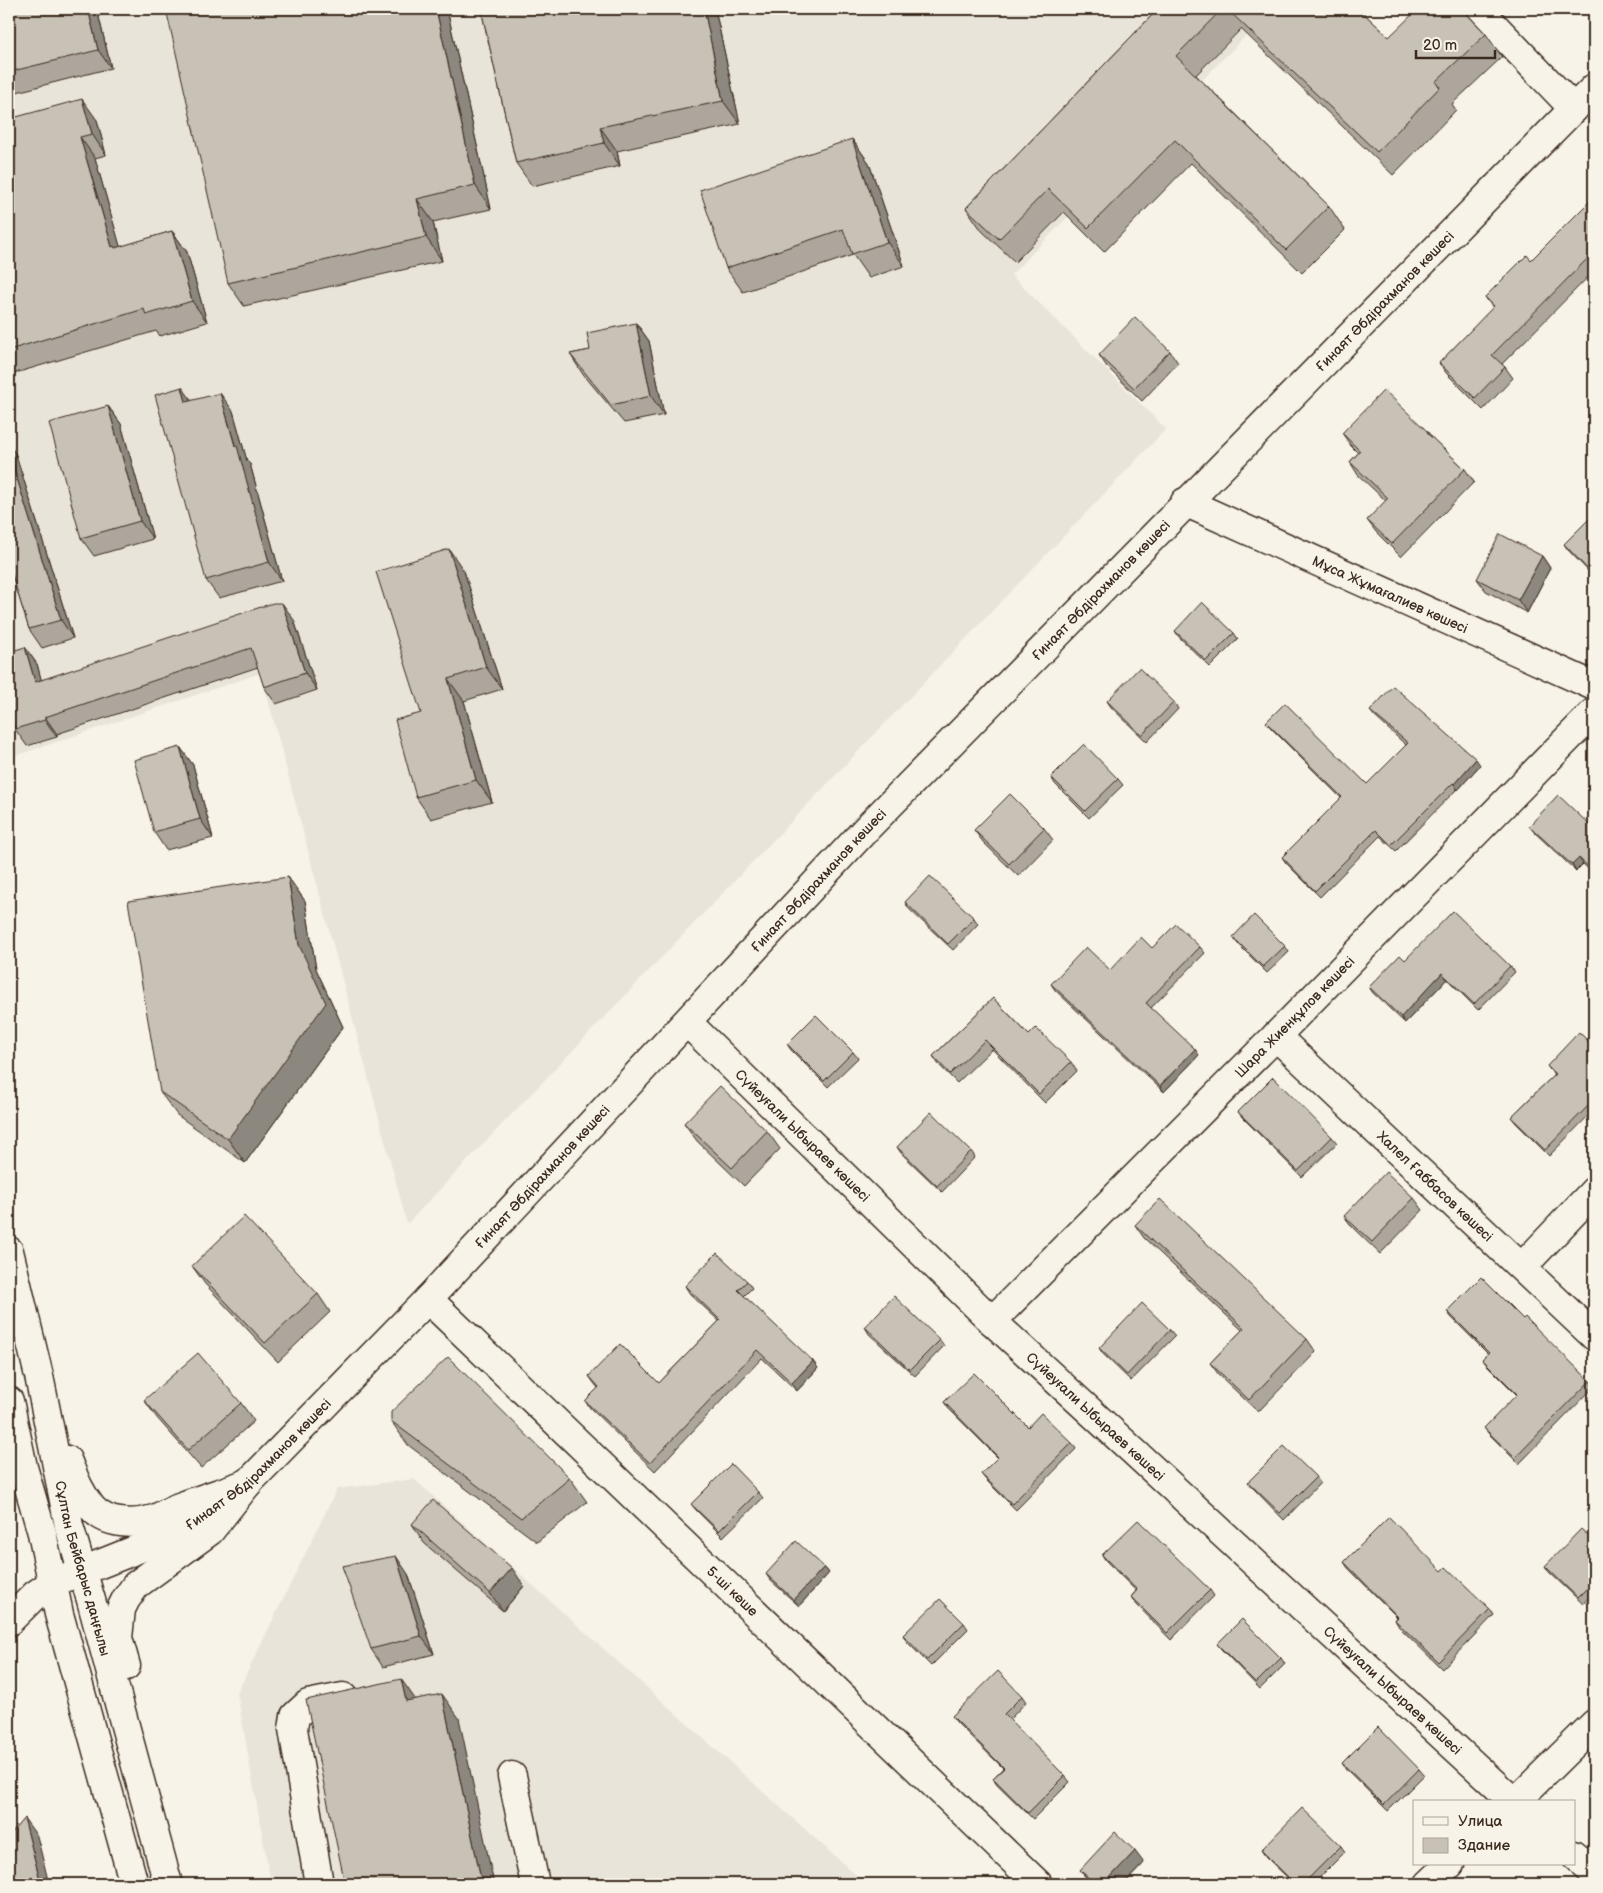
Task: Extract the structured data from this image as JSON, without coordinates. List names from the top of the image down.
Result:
{
  "streets": {
    "street": [
      "Ғинаят Әбдірахманов көшесі",
      "Мұса Жұмағалиев көшесі",
      "Шара Жиенқұлов көшесі",
      "Сүйеуғали Ыбыраев көшесi",
      "Халел Ғаббасов көшесі",
      "Сұлтан Бейбарыс даңғылы",
      "5-шi көше"
    ]
  },
  "crossings": [
    ["Ғинаят Әбдірахманов көшесі", "Мұса Жұмағалиев көшесі"],
    ["Ғинаят Әбдірахманов көшесі", "Сүйеуғали Ыбыраев көшесi"],
    ["Ғинаят Әбдірахманов көшесі", "Сұлтан Бейбарыс даңғылы"],
    ["Ғинаят Әбдірахманов көшесі", "5-шi көше"],
    ["Шара Жиенқұлов көшесі", "Сүйеуғали Ыбыраев көшесi"],
    ["Шара Жиенқұлов көшесі", "Халел Ғаббасов көшесі"]
  ],
  "legend": ["Улица", "Здание"],
  "scale_bar": "20 m"
}
